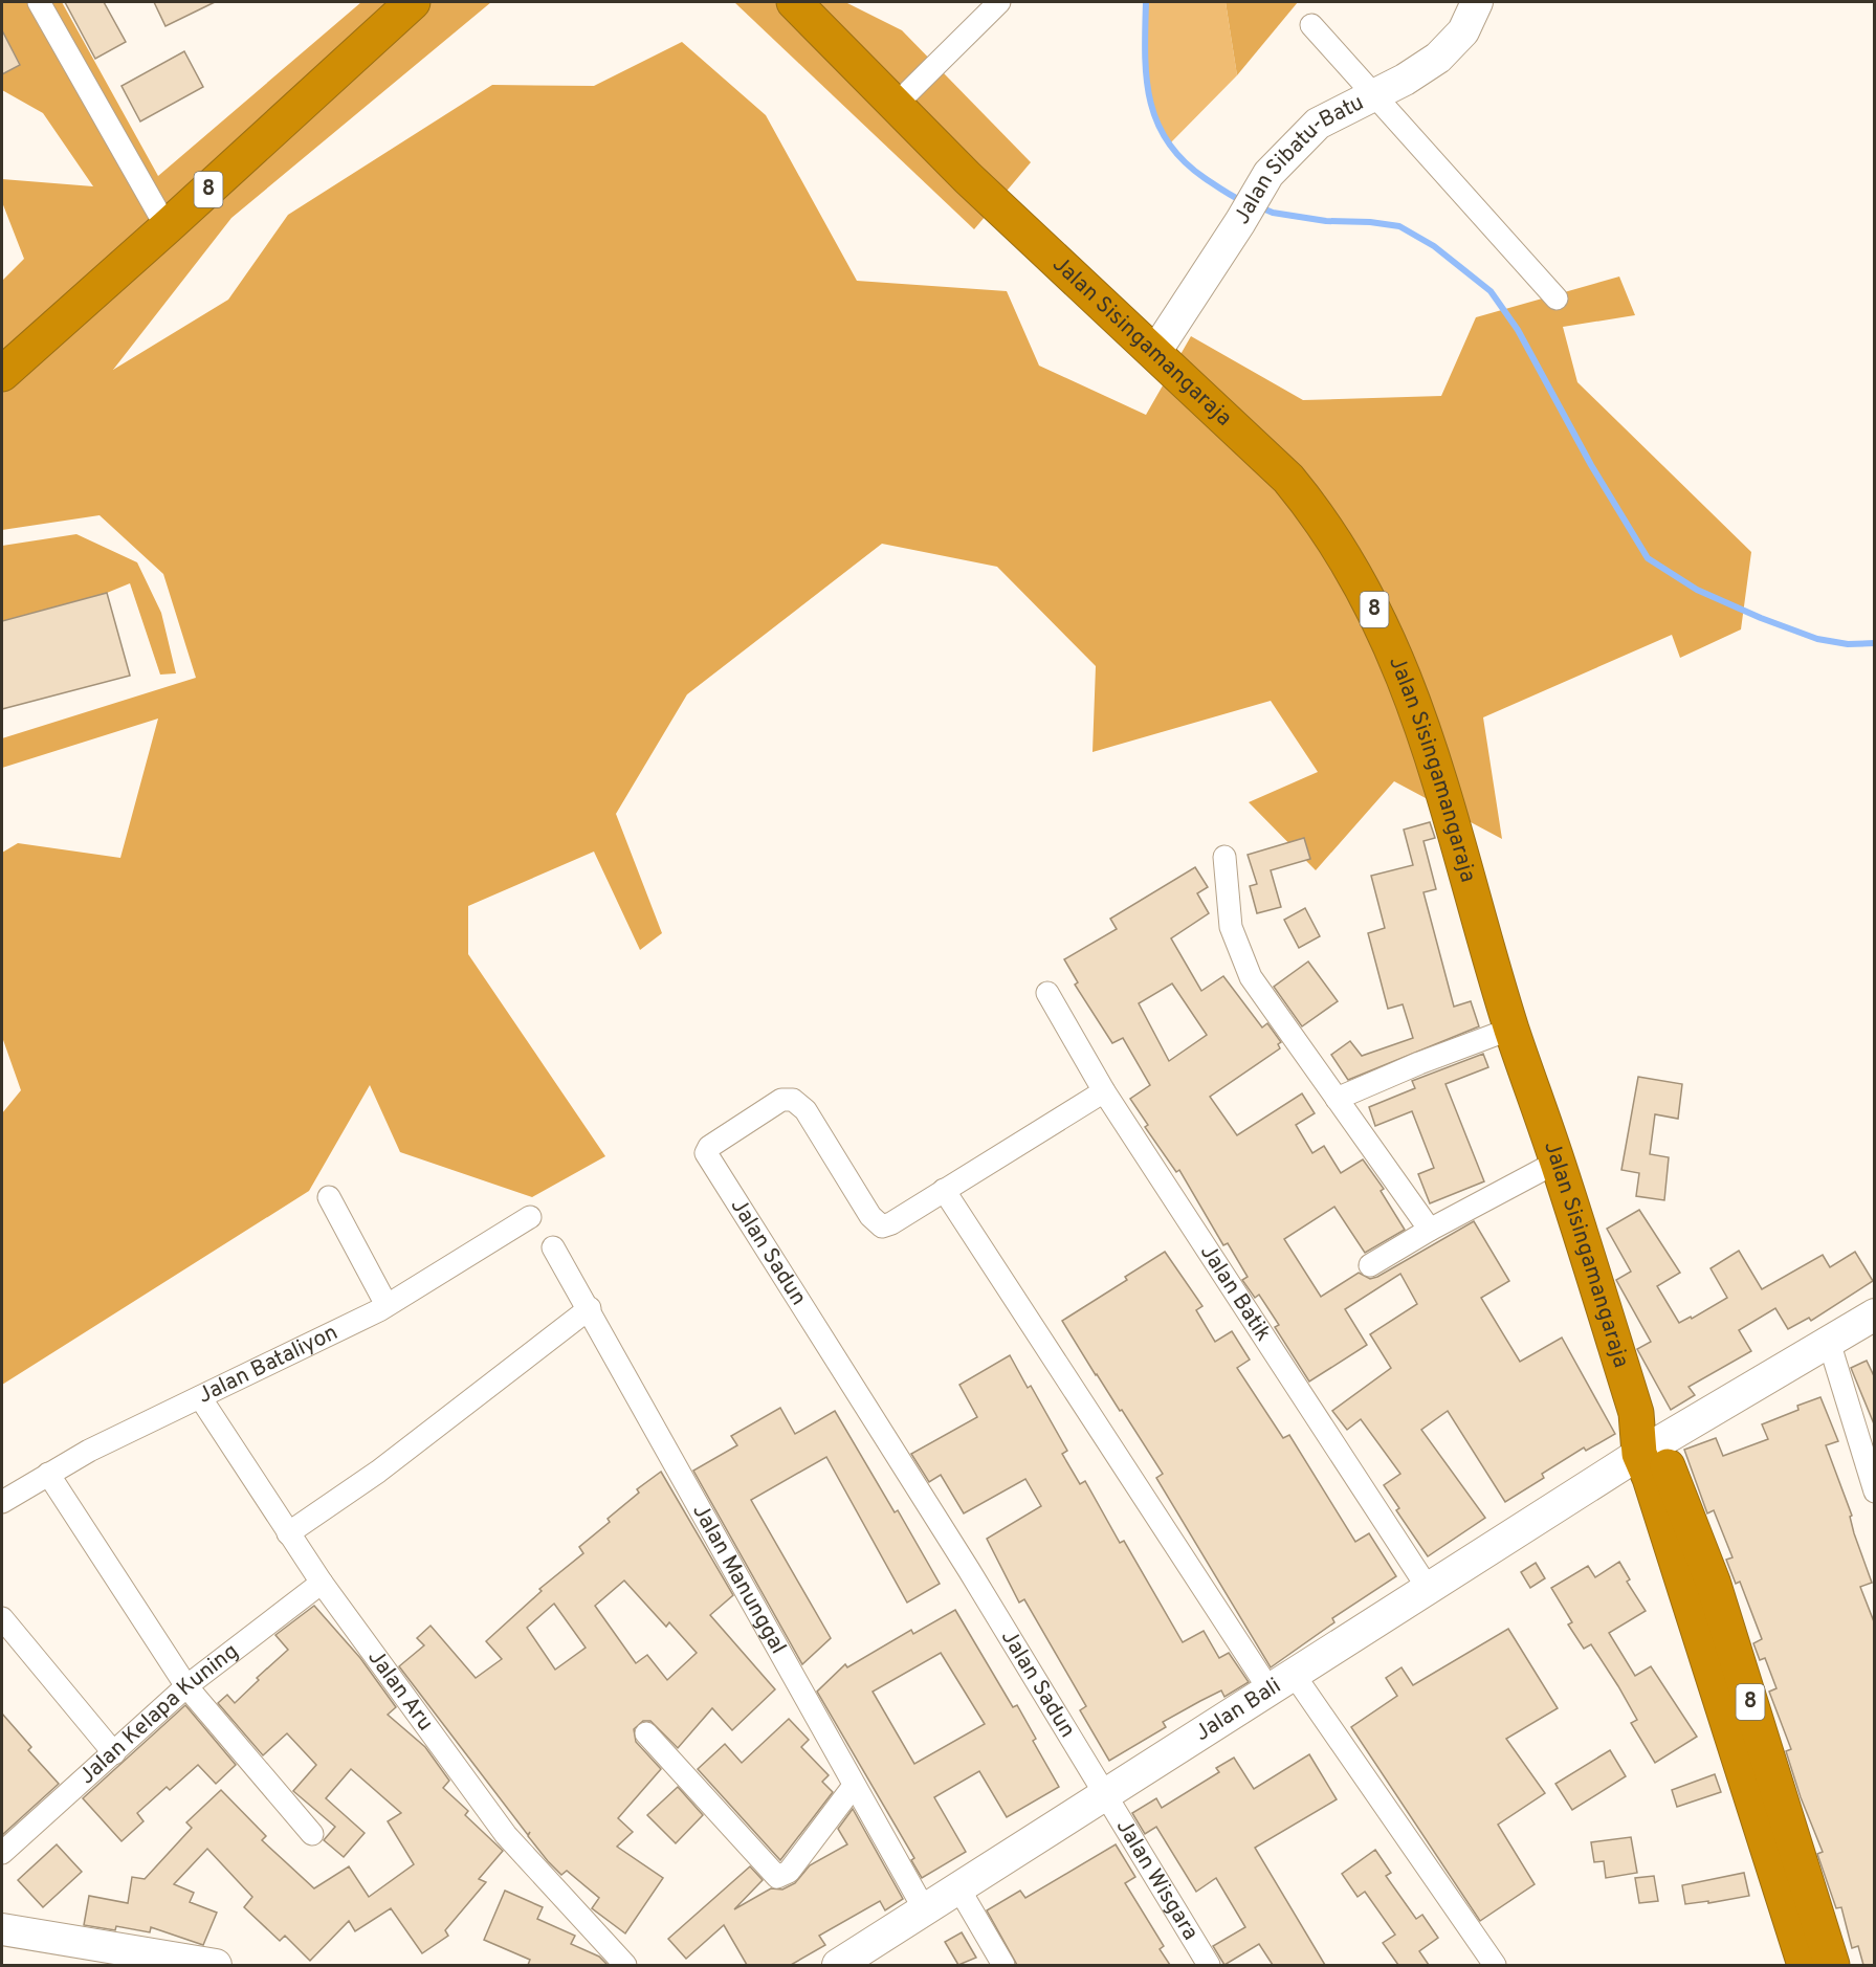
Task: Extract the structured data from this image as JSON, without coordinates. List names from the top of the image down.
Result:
{
  "streets": {
    "highway": ["8", "Jalan Sisingamangaraja"],
    "street": [
      "Jalan Sibatu-Batu",
      "Jalan Sadun",
      "Jalan Batik",
      "Jalan Bataliyon",
      "Jalan Manunggal",
      "Jalan Aru",
      "Jalan Bali",
      "Jalan Kelapa Kuning",
      "Jalan Wisgara"
    ]
  },
  "crossings": [
    ["Jalan Sibatu-Batu", "Jalan Sisingamangaraja"],
    ["8", "Jalan Sisingamangaraja"],
    ["8", "Jalan Bali"],
    ["Jalan Sisingamangaraja", "Jalan Bali"],
    ["Jalan Sadun", "Jalan Batik"],
    ["Jalan Sadun", "Jalan Bali"],
    ["Jalan Sadun", "Jalan Wisgara"],
    ["Jalan Batik", "Jalan Bali"],
    ["Jalan Bataliyon", "Jalan Aru"],
    ["Jalan Manunggal", "Jalan Bali"],
    ["Jalan Aru", "Jalan Kelapa Kuning"],
    ["Jalan Bali", "Jalan Wisgara"]
  ]
}
